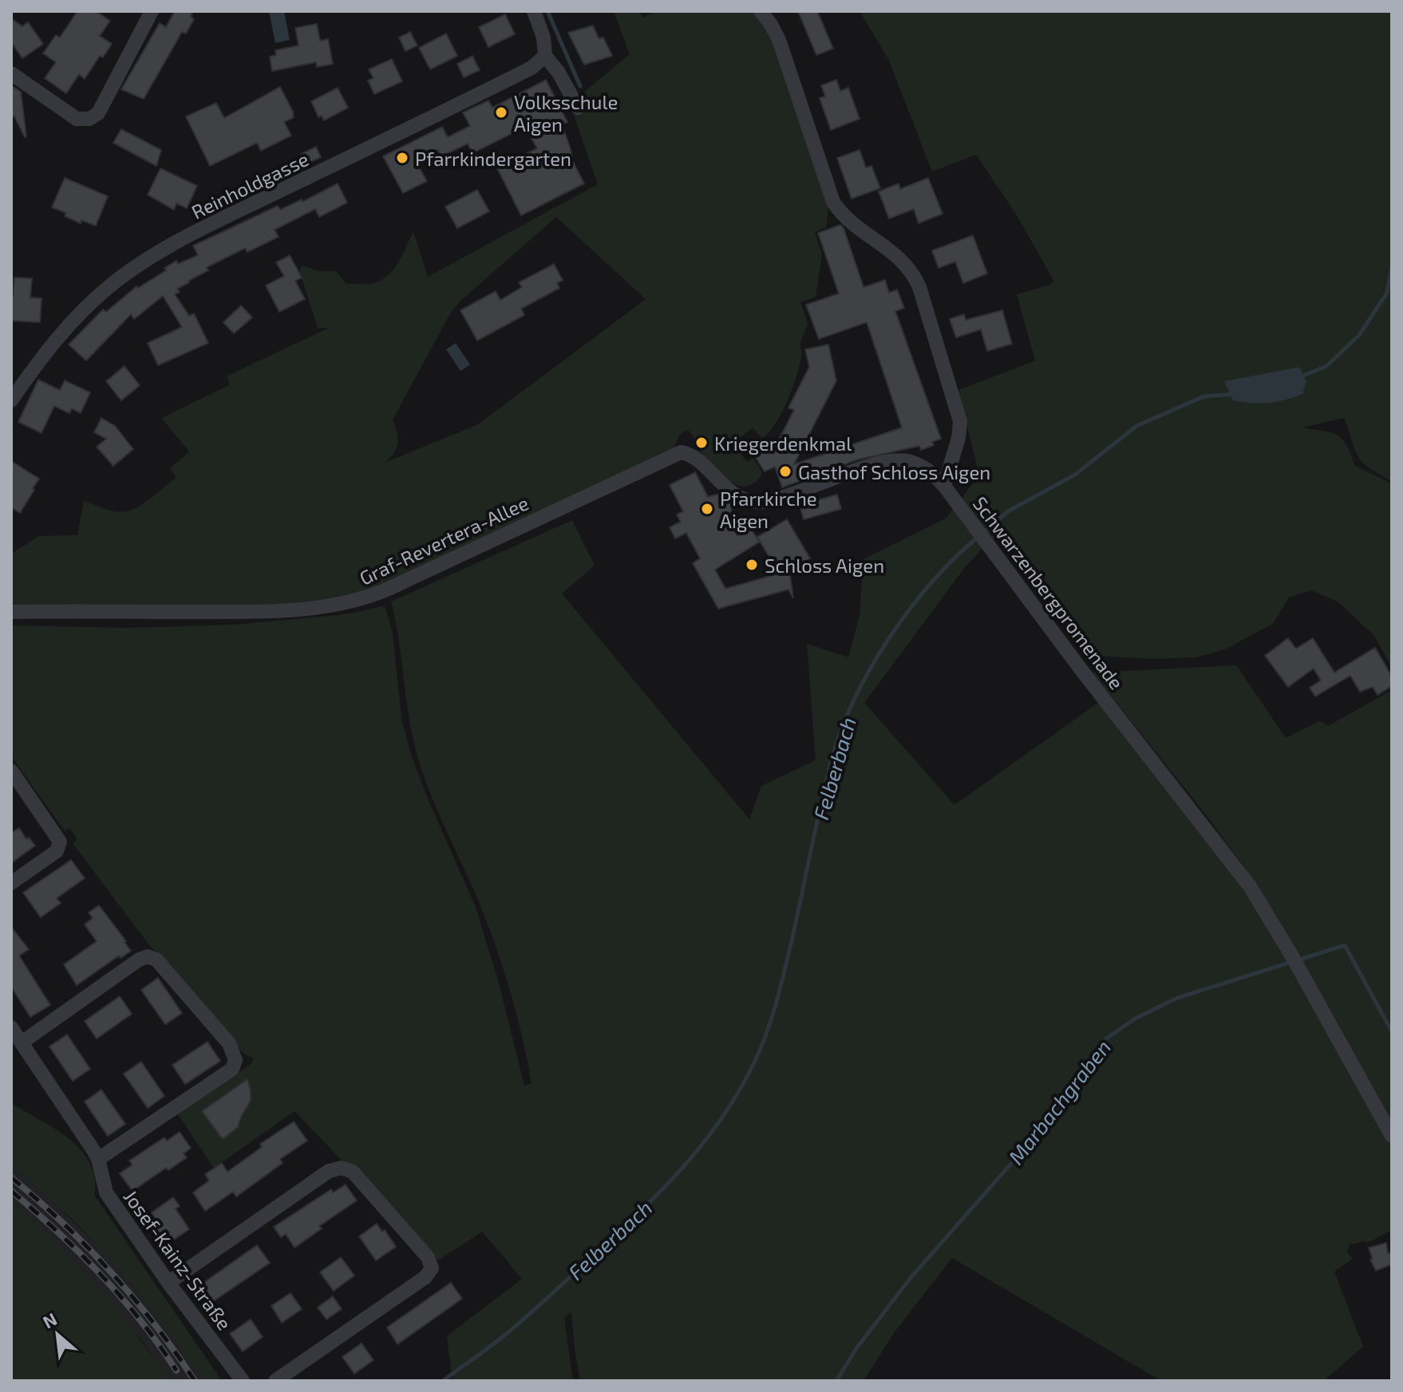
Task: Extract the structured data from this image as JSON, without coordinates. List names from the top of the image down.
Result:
{
  "streets": {
    "street": [
      "Reinholdgasse",
      "Graf-Revertera-Allee",
      "Schwarzenbergpromenade",
      "Josef-Kainz-Straße"
    ]
  },
  "crossings": [
    ["Graf-Revertera-Allee", "Schwarzenbergpromenade"]
  ],
  "water": ["Felberbach", "Marbachgraben"],
  "places": [
    "Volksschule Aigen",
    "Pfarrkindergarten",
    "Kriegerdenkmal",
    "Gasthof Schloss Aigen",
    "Pfarrkirche Aigen",
    "Schloss Aigen"
  ],
  "north": "top left"
}
